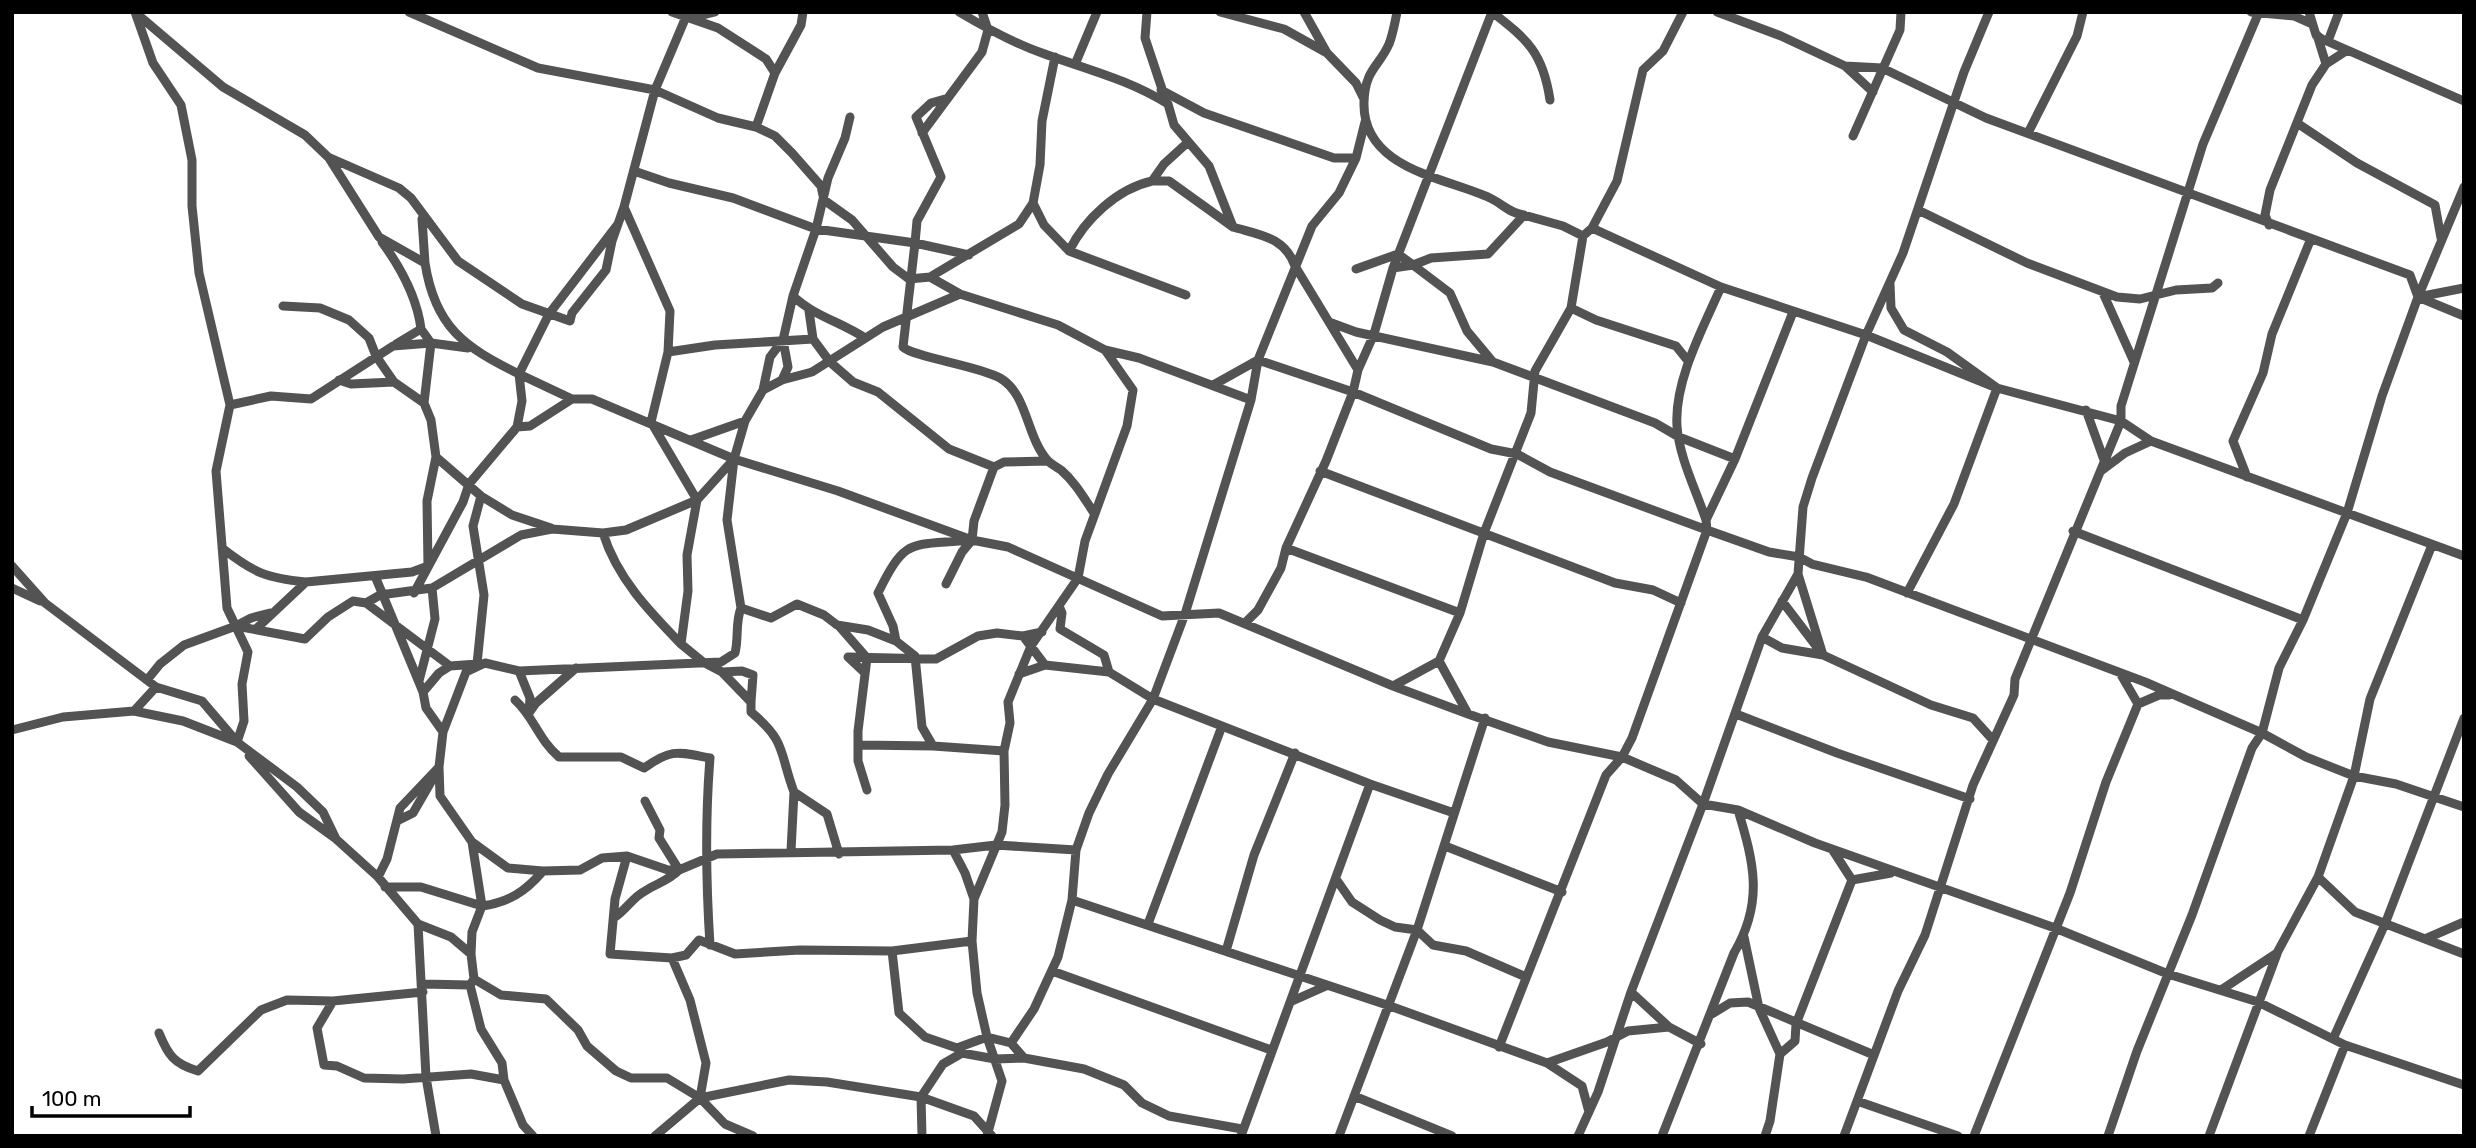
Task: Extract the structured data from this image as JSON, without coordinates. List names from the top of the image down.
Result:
{
  "scale_bar": "100 m"
}
